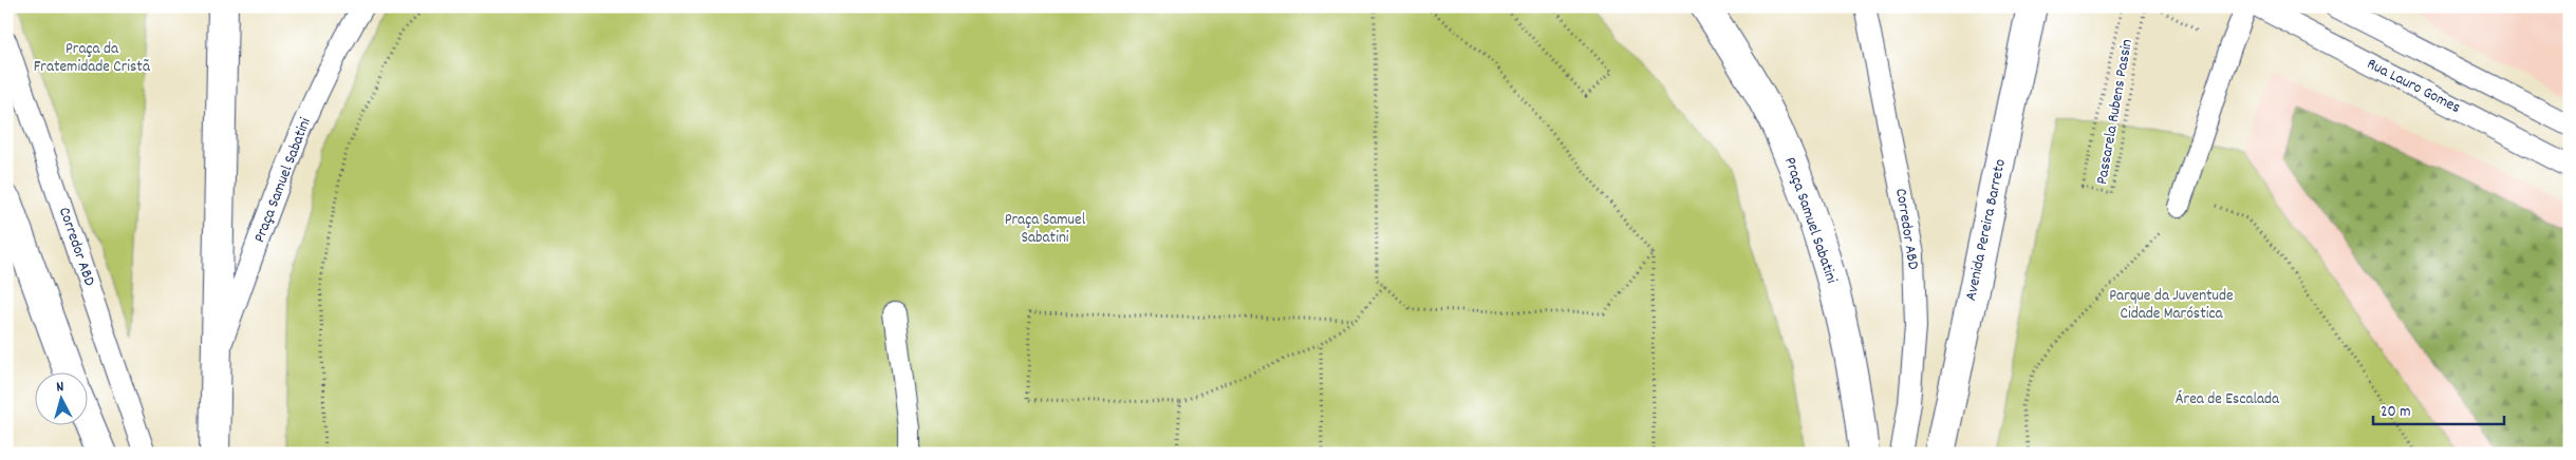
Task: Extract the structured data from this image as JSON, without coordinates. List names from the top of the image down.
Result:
{
  "streets": {
    "main road": ["Praça Samuel Sabatini", "Avenida Pereira Barreto"],
    "lane": ["Rua Lauro Gomes", "Corredor ABD"],
    "path": ["Passarela Rubens Passin"]
  },
  "parks": [
    "Praça da Fratemidade Cristã",
    "Praça Samuel Sabatini",
    "Parque da Juventude Cidade Maróstica",
    "Área de Escalada"
  ],
  "scale_bar": "20 m",
  "north": "top"
}
